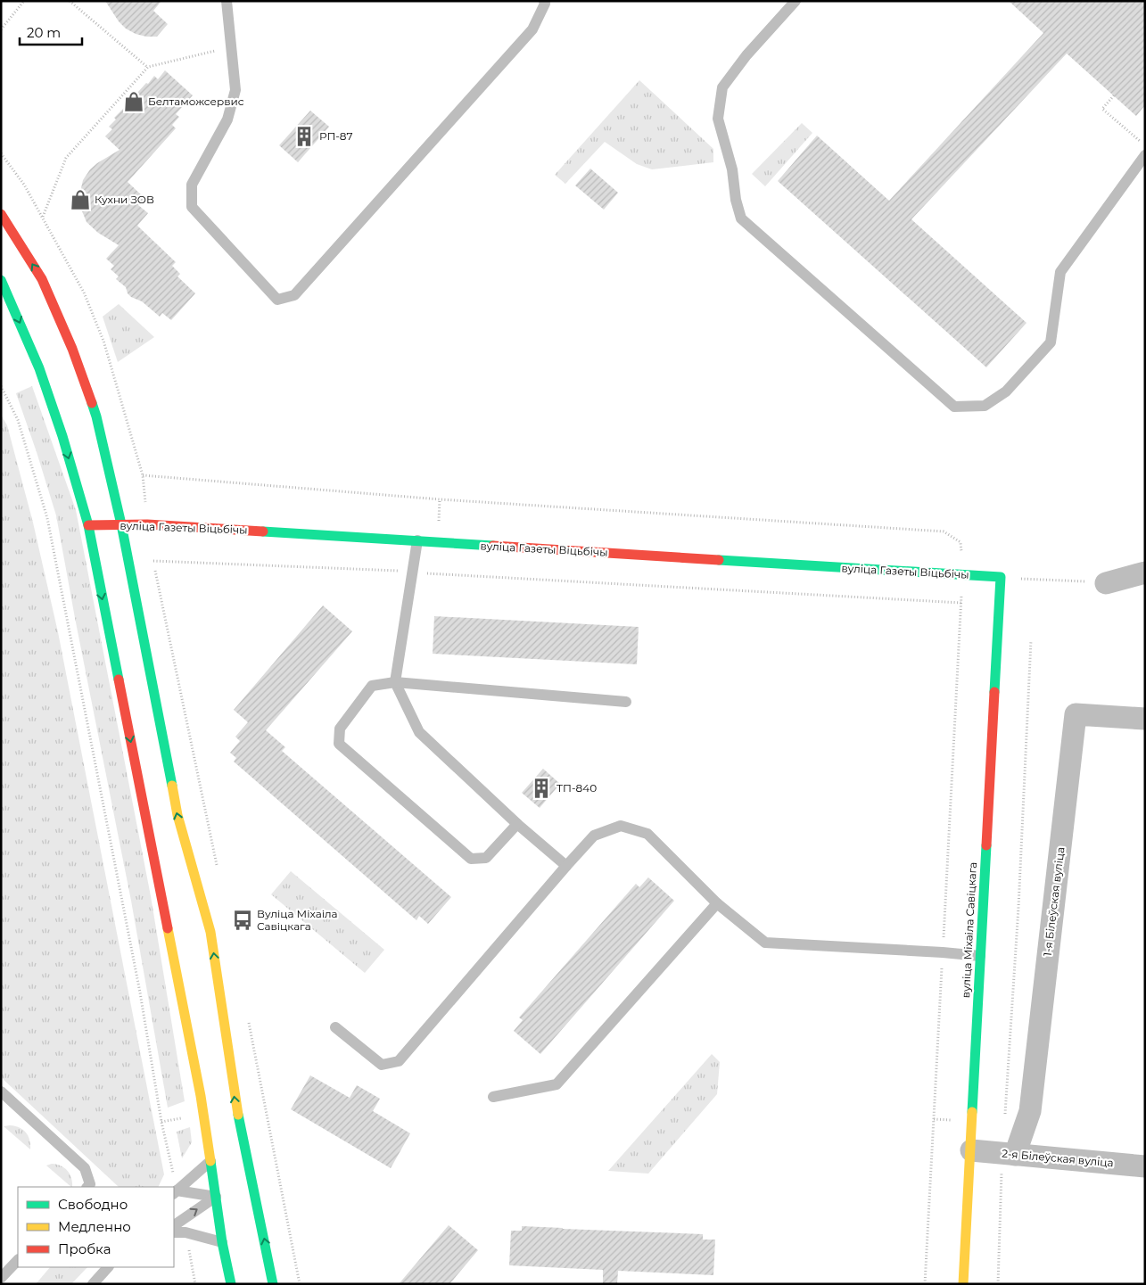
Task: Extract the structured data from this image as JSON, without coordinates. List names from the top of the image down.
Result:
{
  "streets": {
    "main road": ["вуліца Газеты Віцьбічы", "вуліца Міхаіла Савіцкага"],
    "street": ["1-я Білеўская вуліца", "2-я Білеўская вуліца"]
  },
  "crossings": [
    ["вуліца Газеты Віцьбічы", "вуліца Міхаіла Савіцкага"],
    ["1-я Білеўская вуліца", "2-я Білеўская вуліца"],
    ["вуліца Міхаіла Савіцкага", "2-я Білеўская вуліца"]
  ],
  "places": {
    "shop": ["Белтаможсервис", "Кухни ЗОВ"],
    "building": ["РП-87", "ТП-840"],
    "bus stop": ["Вуліца Міхаіла Савіцкага"]
  },
  "legend": ["Свободно", "Медленно", "Пробка"],
  "scale_bar": "20 m"
}
